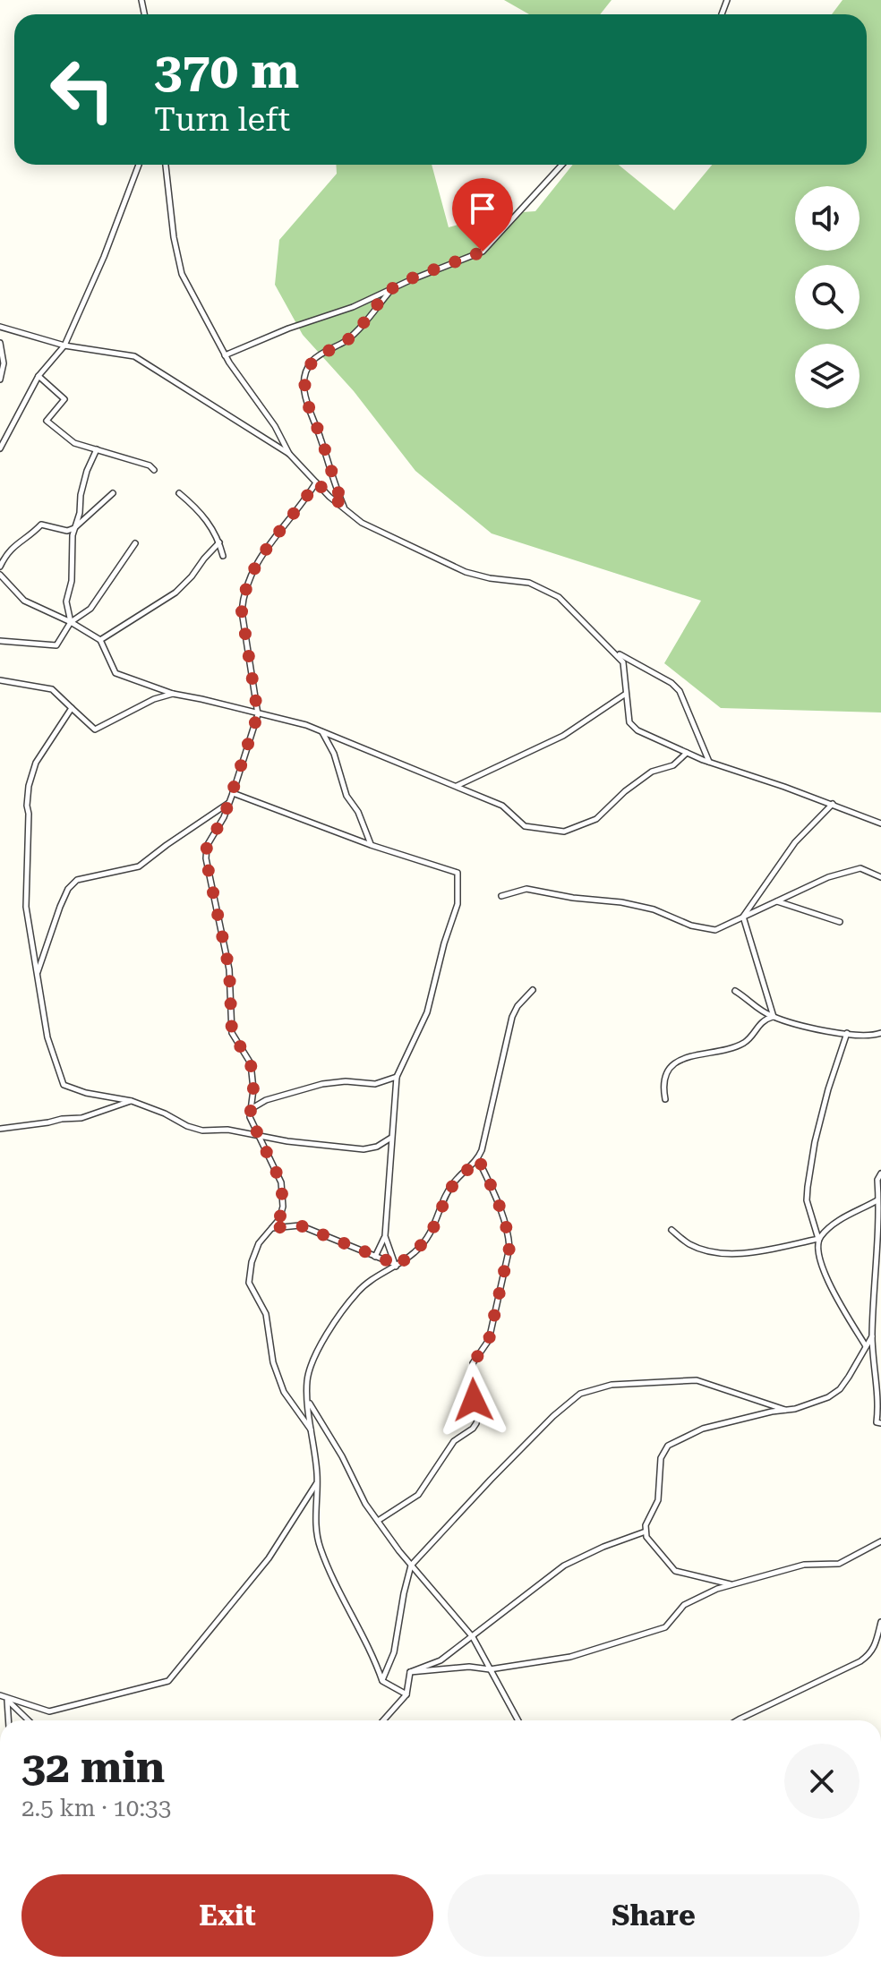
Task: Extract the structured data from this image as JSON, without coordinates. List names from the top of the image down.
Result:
{
  "page": {
    "turn": ["370 m", "Turn left"],
    "heading": ["32 min", "2.5 km · 10:33"],
    "buttons": ["Exit", "Share"]
  }
}
